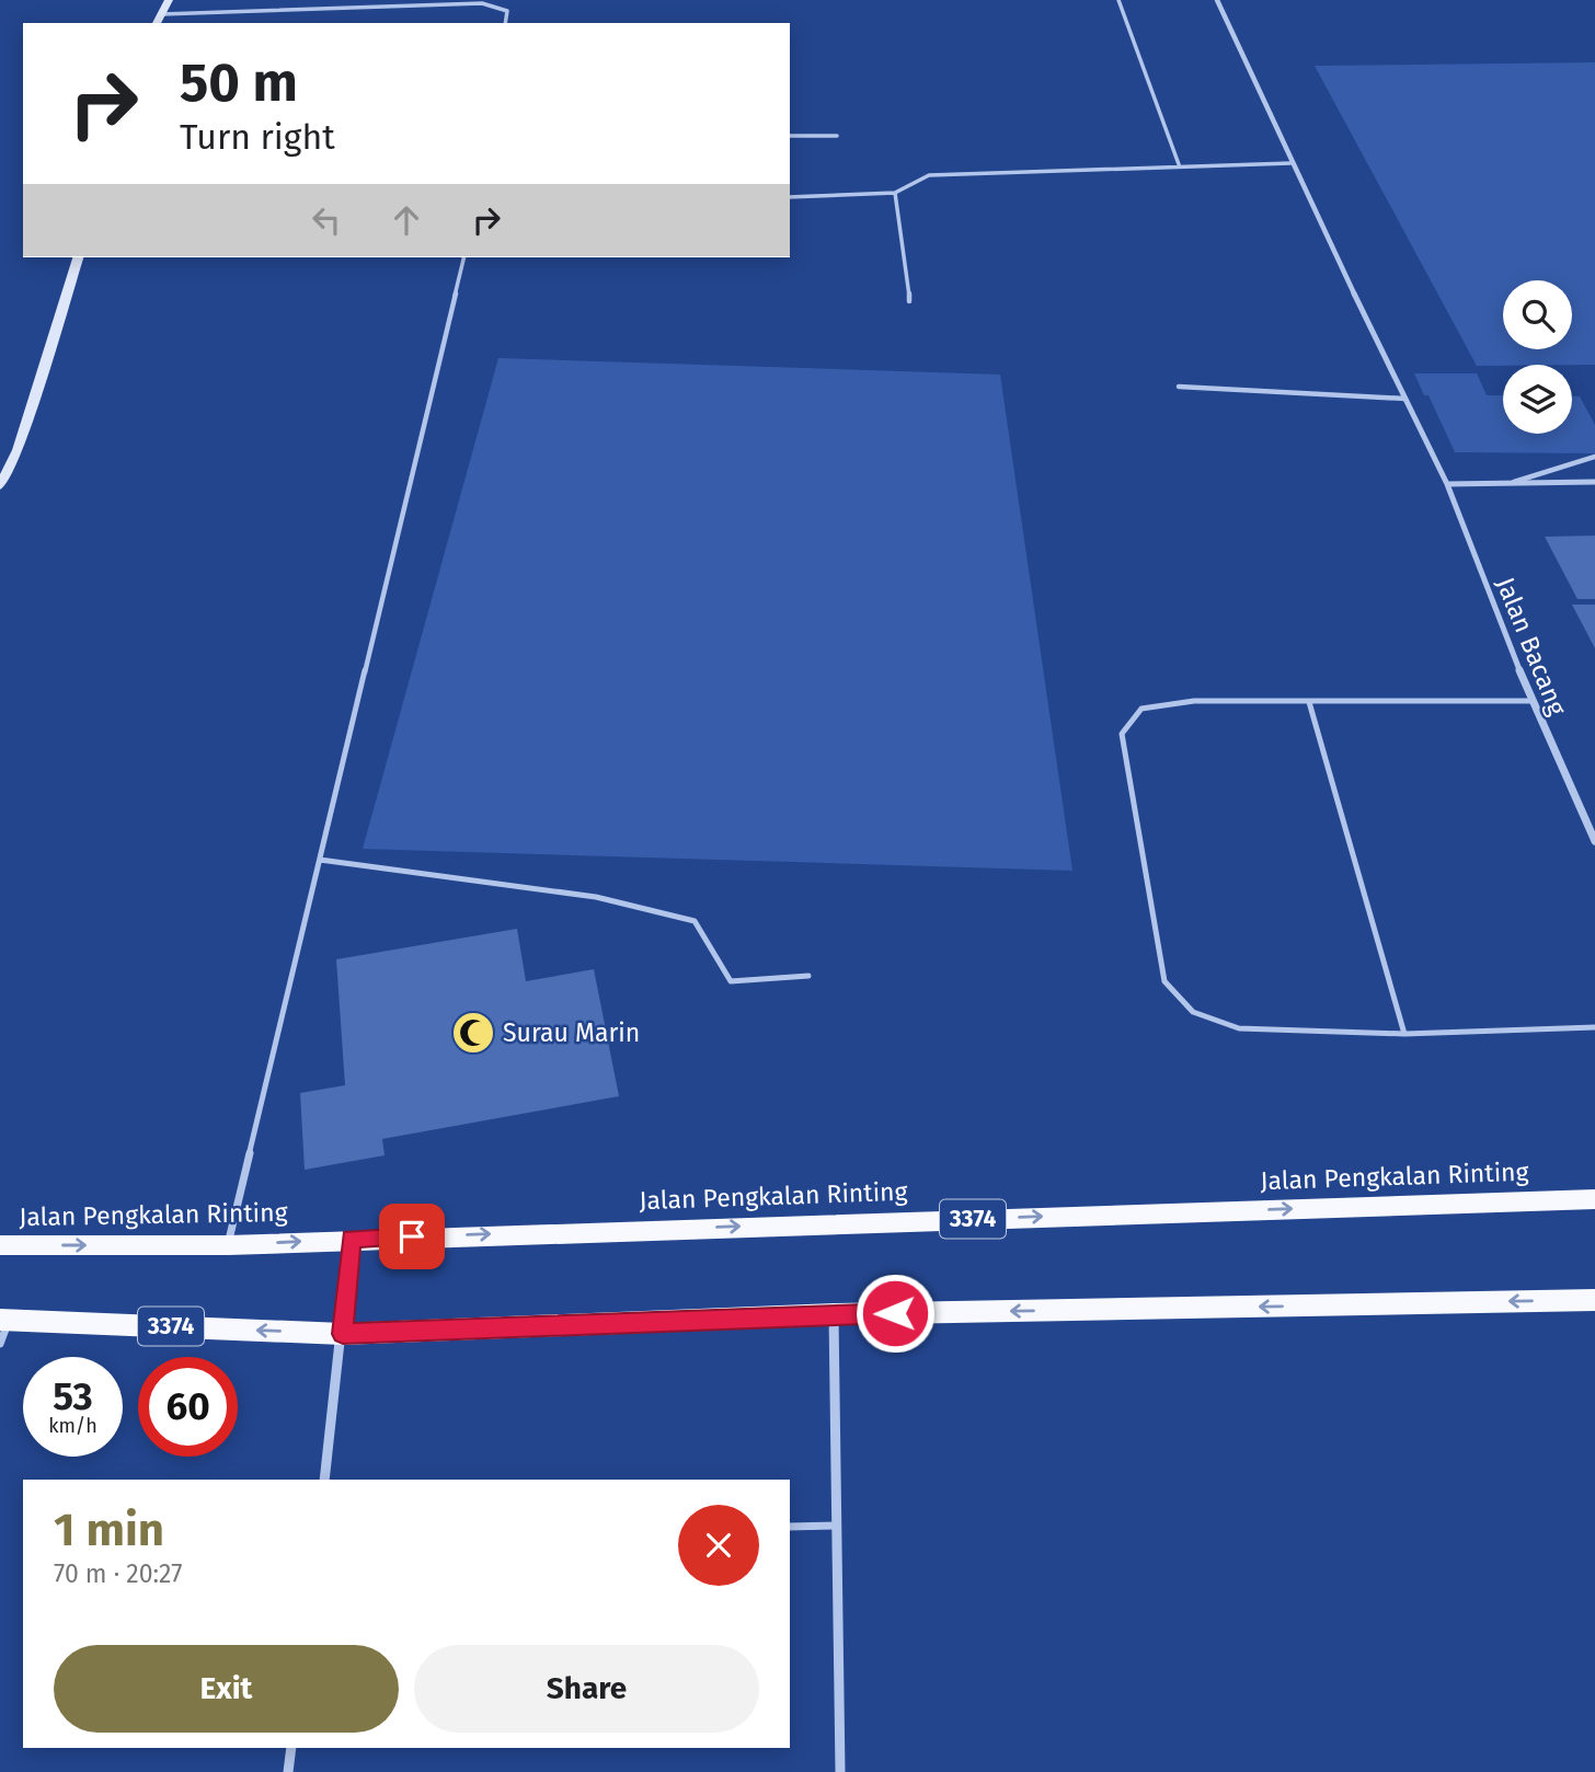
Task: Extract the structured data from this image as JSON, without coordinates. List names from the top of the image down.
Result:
{
  "streets": {
    "main road": ["Jalan Pengkalan Rinting", "3374"],
    "street": ["Jalan Bacang"]
  },
  "places": {
    "mosque": ["Surau Marin"]
  },
  "page": {
    "turn": ["50 m", "Turn right"],
    "speed": "53 km/h",
    "limit": "60",
    "heading": ["1 min", "70 m · 20:27"],
    "buttons": ["Exit", "Share"]
  }
}
